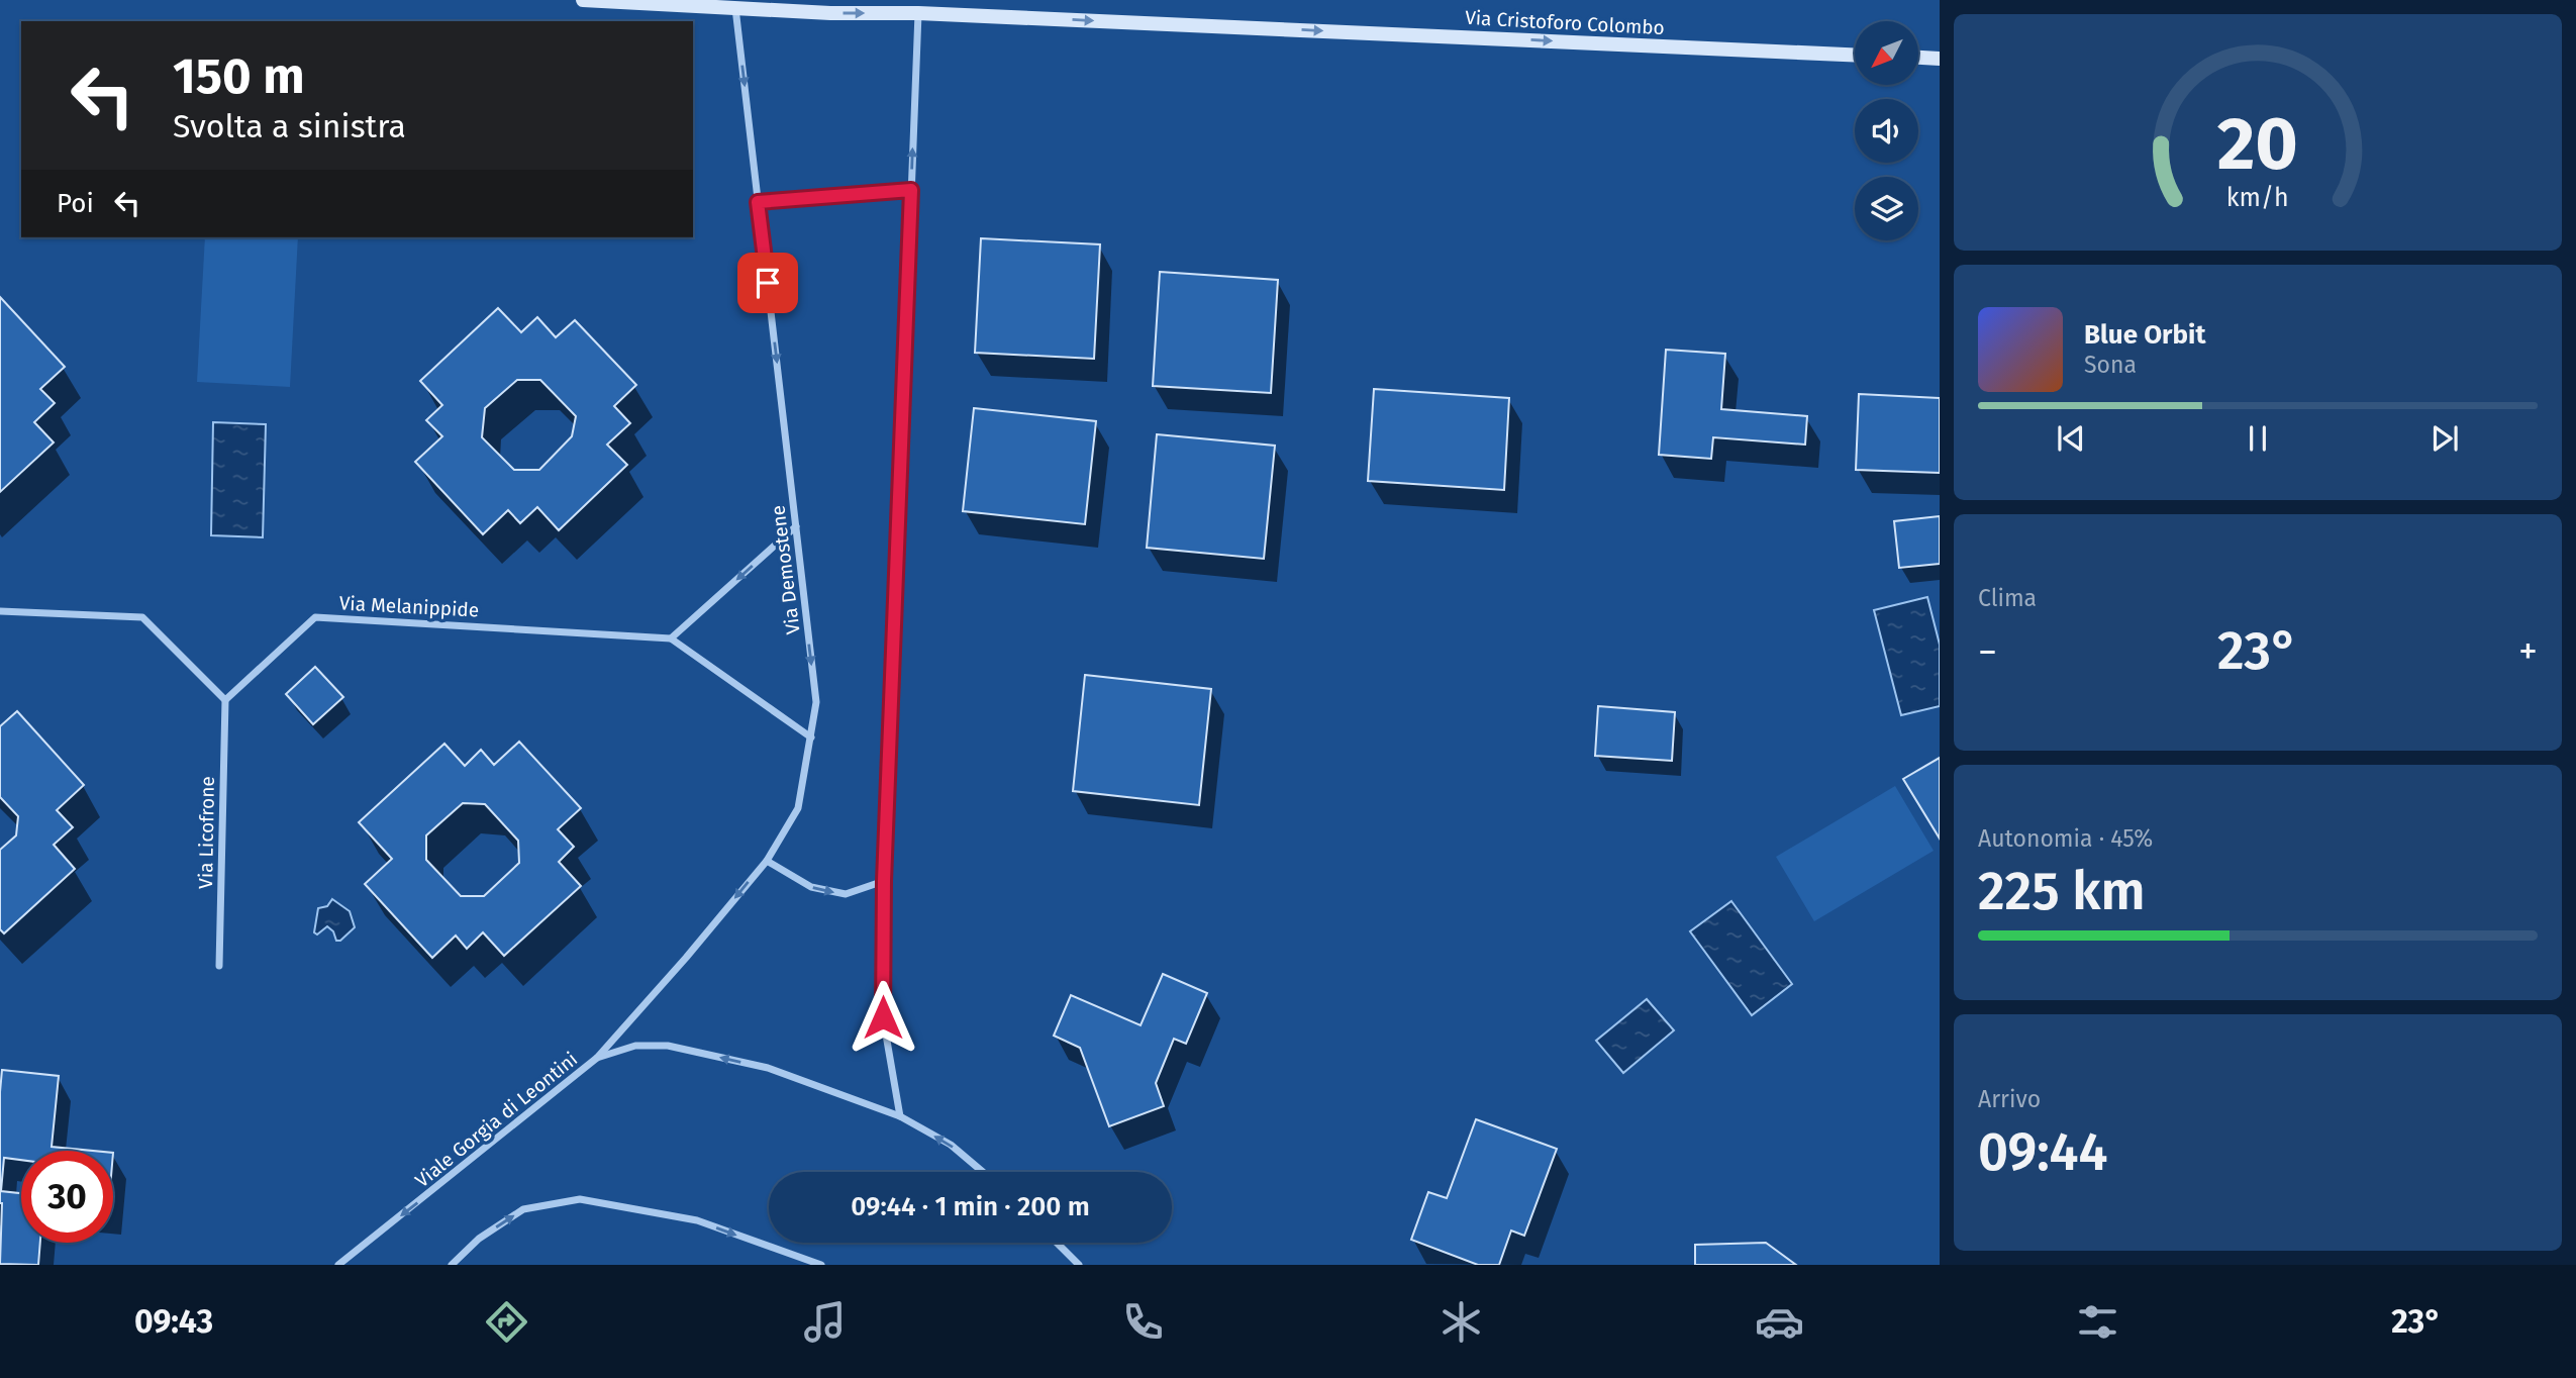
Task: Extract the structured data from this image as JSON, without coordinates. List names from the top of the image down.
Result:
{
  "streets": {
    "street": [
      "Via Cristoforo Colombo",
      "Via Demostene",
      "Via Melanippide",
      "Via Licofrone",
      "Viale Gorgia di Leontini"
    ]
  },
  "crossings": [
    ["Via Cristoforo Colombo", "Via Demostene"],
    ["Via Demostene", "Viale Gorgia di Leontini"],
    ["Via Melanippide", "Via Licofrone"]
  ],
  "one_way": ["Via Cristoforo Colombo", "Via Demostene", "Viale Gorgia di Leontini"],
  "north": "bottom left",
  "page": {
    "turn": ["150 m", "Svolta a sinistra"],
    "then": "Poi",
    "song": ["Blue Orbit", "Sona"],
    "tile": [
      "Clima",
      ["Autonomia · 45%", "225 km"],
      ["Arrivo", "09:44"]
    ],
    "heat": ["−", "23°", "+"],
    "limit": "30",
    "trip": "09:44 · 1 min · 200 m",
    "tabs": ["09:43", "23°"],
    "gauge": ["20", "km/h"]
  }
}
